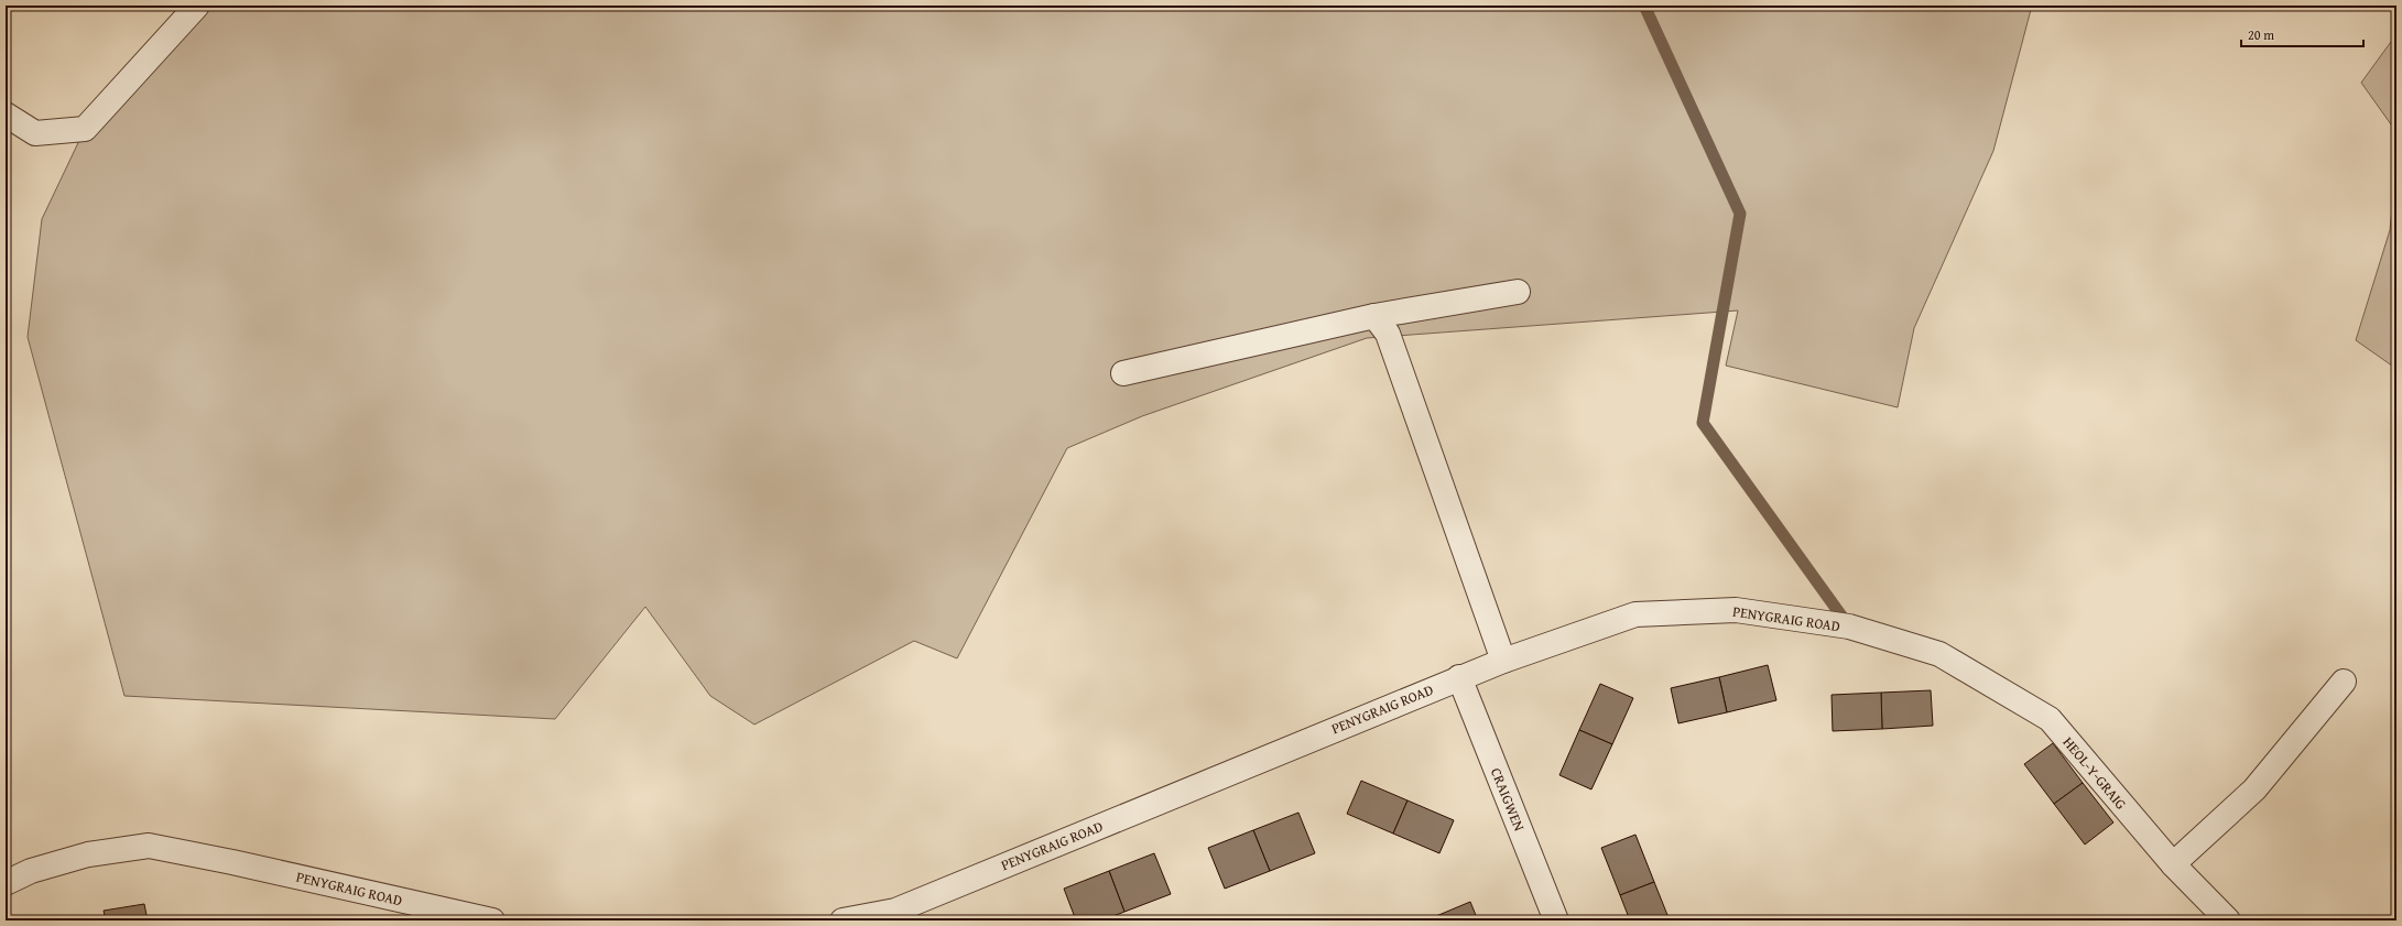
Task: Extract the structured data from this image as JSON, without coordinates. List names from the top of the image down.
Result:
{
  "streets": {
    "street": ["PENYGRAIG ROAD", "HEOL-Y-GRAIG", "CRAIGWEN"]
  },
  "crossings": [
    ["PENYGRAIG ROAD", "HEOL-Y-GRAIG"],
    ["PENYGRAIG ROAD", "CRAIGWEN"]
  ],
  "scale_bar": "20 m"
}
